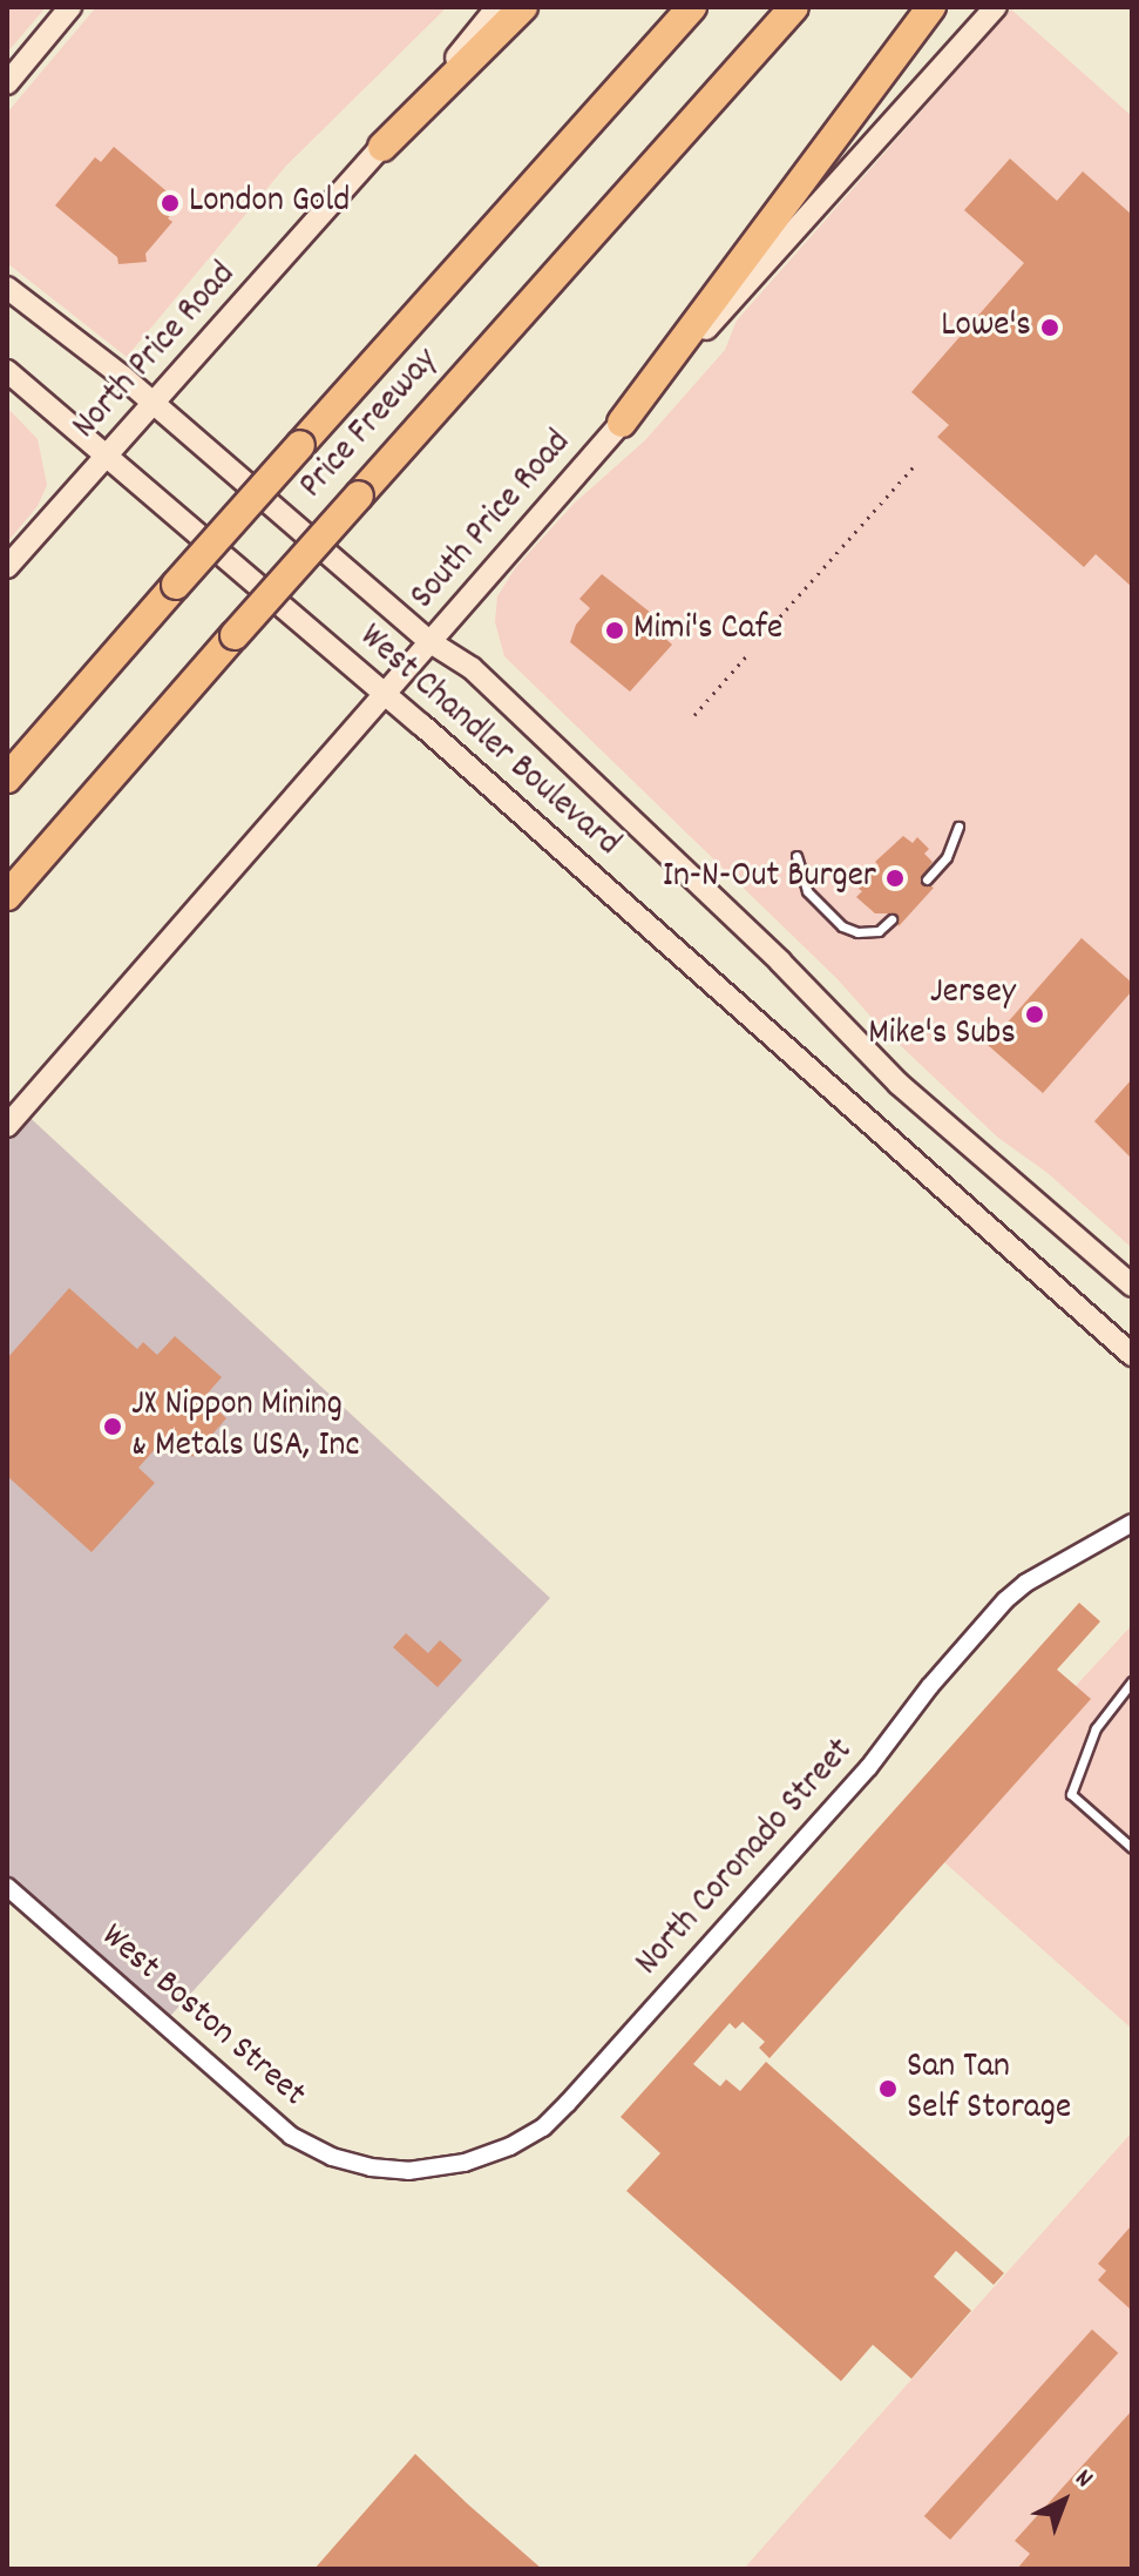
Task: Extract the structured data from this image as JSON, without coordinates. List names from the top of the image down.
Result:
{
  "streets": {
    "highway": ["Price Freeway"],
    "main road": ["North Price Road", "South Price Road", "West Chandler Boulevard"],
    "street": ["North Coronado Street", "West Boston Street"]
  },
  "crossings": [
    ["North Price Road", "West Chandler Boulevard"],
    ["South Price Road", "West Chandler Boulevard"],
    ["North Coronado Street", "West Boston Street"]
  ],
  "places": [
    "London Gold",
    "Lowe's",
    "Mimi's Cafe",
    "In-N-Out Burger",
    "Jersey Mike's Subs",
    "JX Nippon Mining & Metals USA, Inc",
    "San Tan Self Storage"
  ],
  "north": "top right"
}
